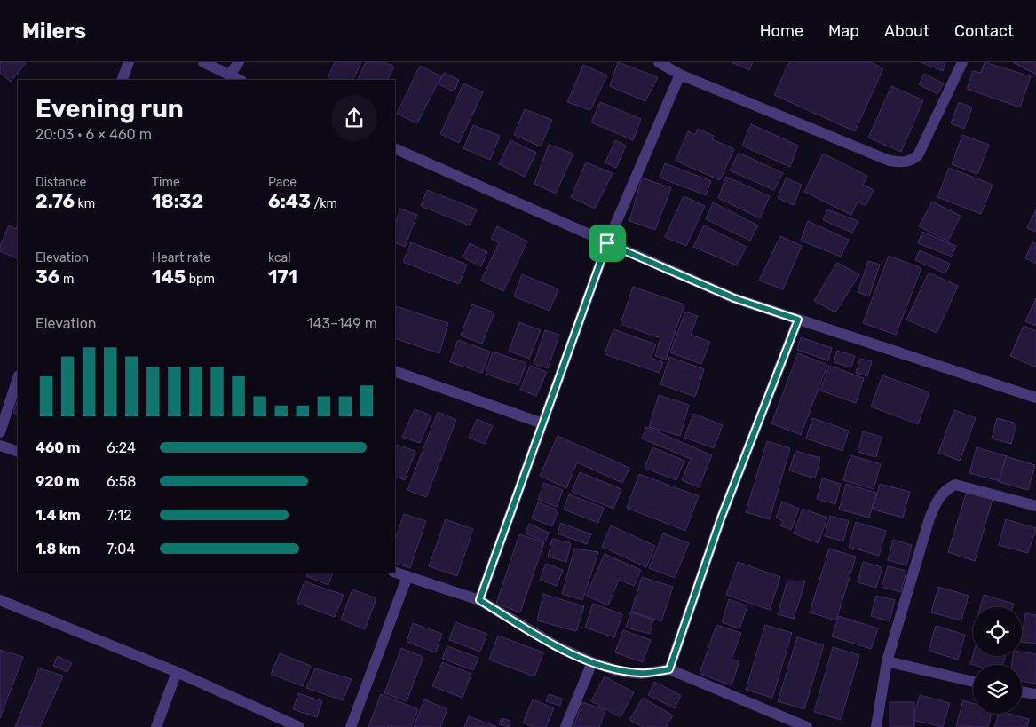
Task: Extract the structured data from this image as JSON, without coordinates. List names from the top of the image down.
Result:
{
  "page": {
    "header": "Milers",
    "nav": [
      "Home",
      "Map",
      "About",
      "Contact"
    ],
    "heading": ["Evening run", "20:03 · 6 × 460 m"],
    "stats": [
      ["Distance", "2.76 km"],
      ["Time", "18:32"],
      ["Pace", "6:43 /km"],
      ["Elevation", "36 m"],
      ["Heart rate", "145 bpm"],
      ["kcal", "171"]
    ],
    "chart": ["Elevation", "143–149 m"],
    "list": [
      {
        "name": "460 m",
        "note": "6:24"
      },
      {
        "name": "920 m",
        "note": "6:58"
      },
      {
        "name": "1.4 km",
        "note": "7:12"
      },
      {
        "name": "1.8 km",
        "note": "7:04"
      }
    ]
  }
}
